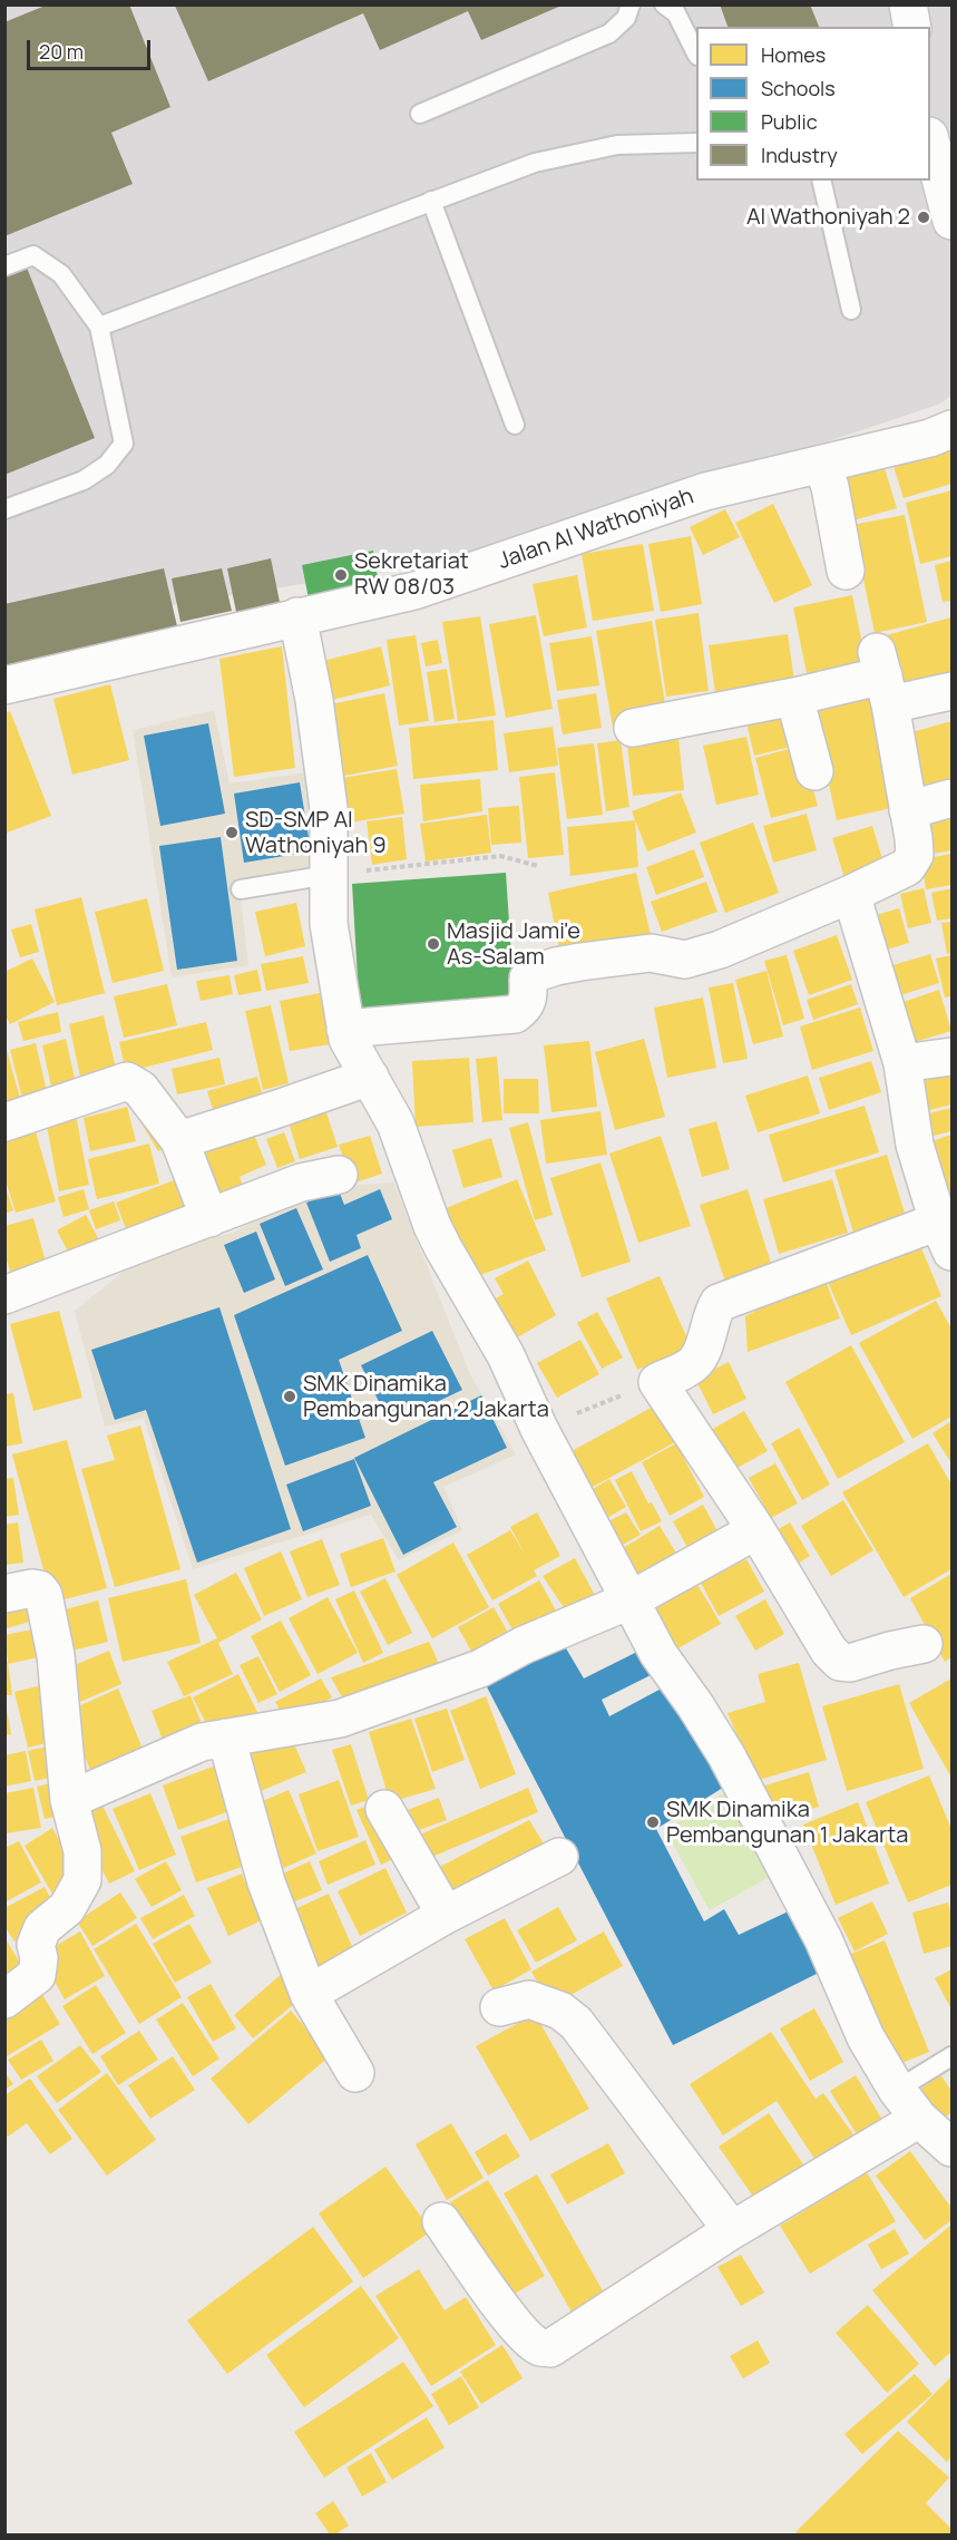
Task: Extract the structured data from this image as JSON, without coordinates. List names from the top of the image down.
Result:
{
  "streets": {
    "street": ["Jalan Al Wathoniyah"]
  },
  "places": [
    "Al Wathoniyah 2",
    "Sekretariat RW 08/03",
    "SD-SMP Al Wathoniyah 9",
    "Masjid Jami'e As-Salam",
    "SMK Dinamika Pembangunan 2 Jakarta",
    "SMK Dinamika Pembangunan 1 Jakarta"
  ],
  "legend": [
    "Homes",
    "Schools",
    "Public",
    "Industry"
  ],
  "scale_bar": "20 m"
}
